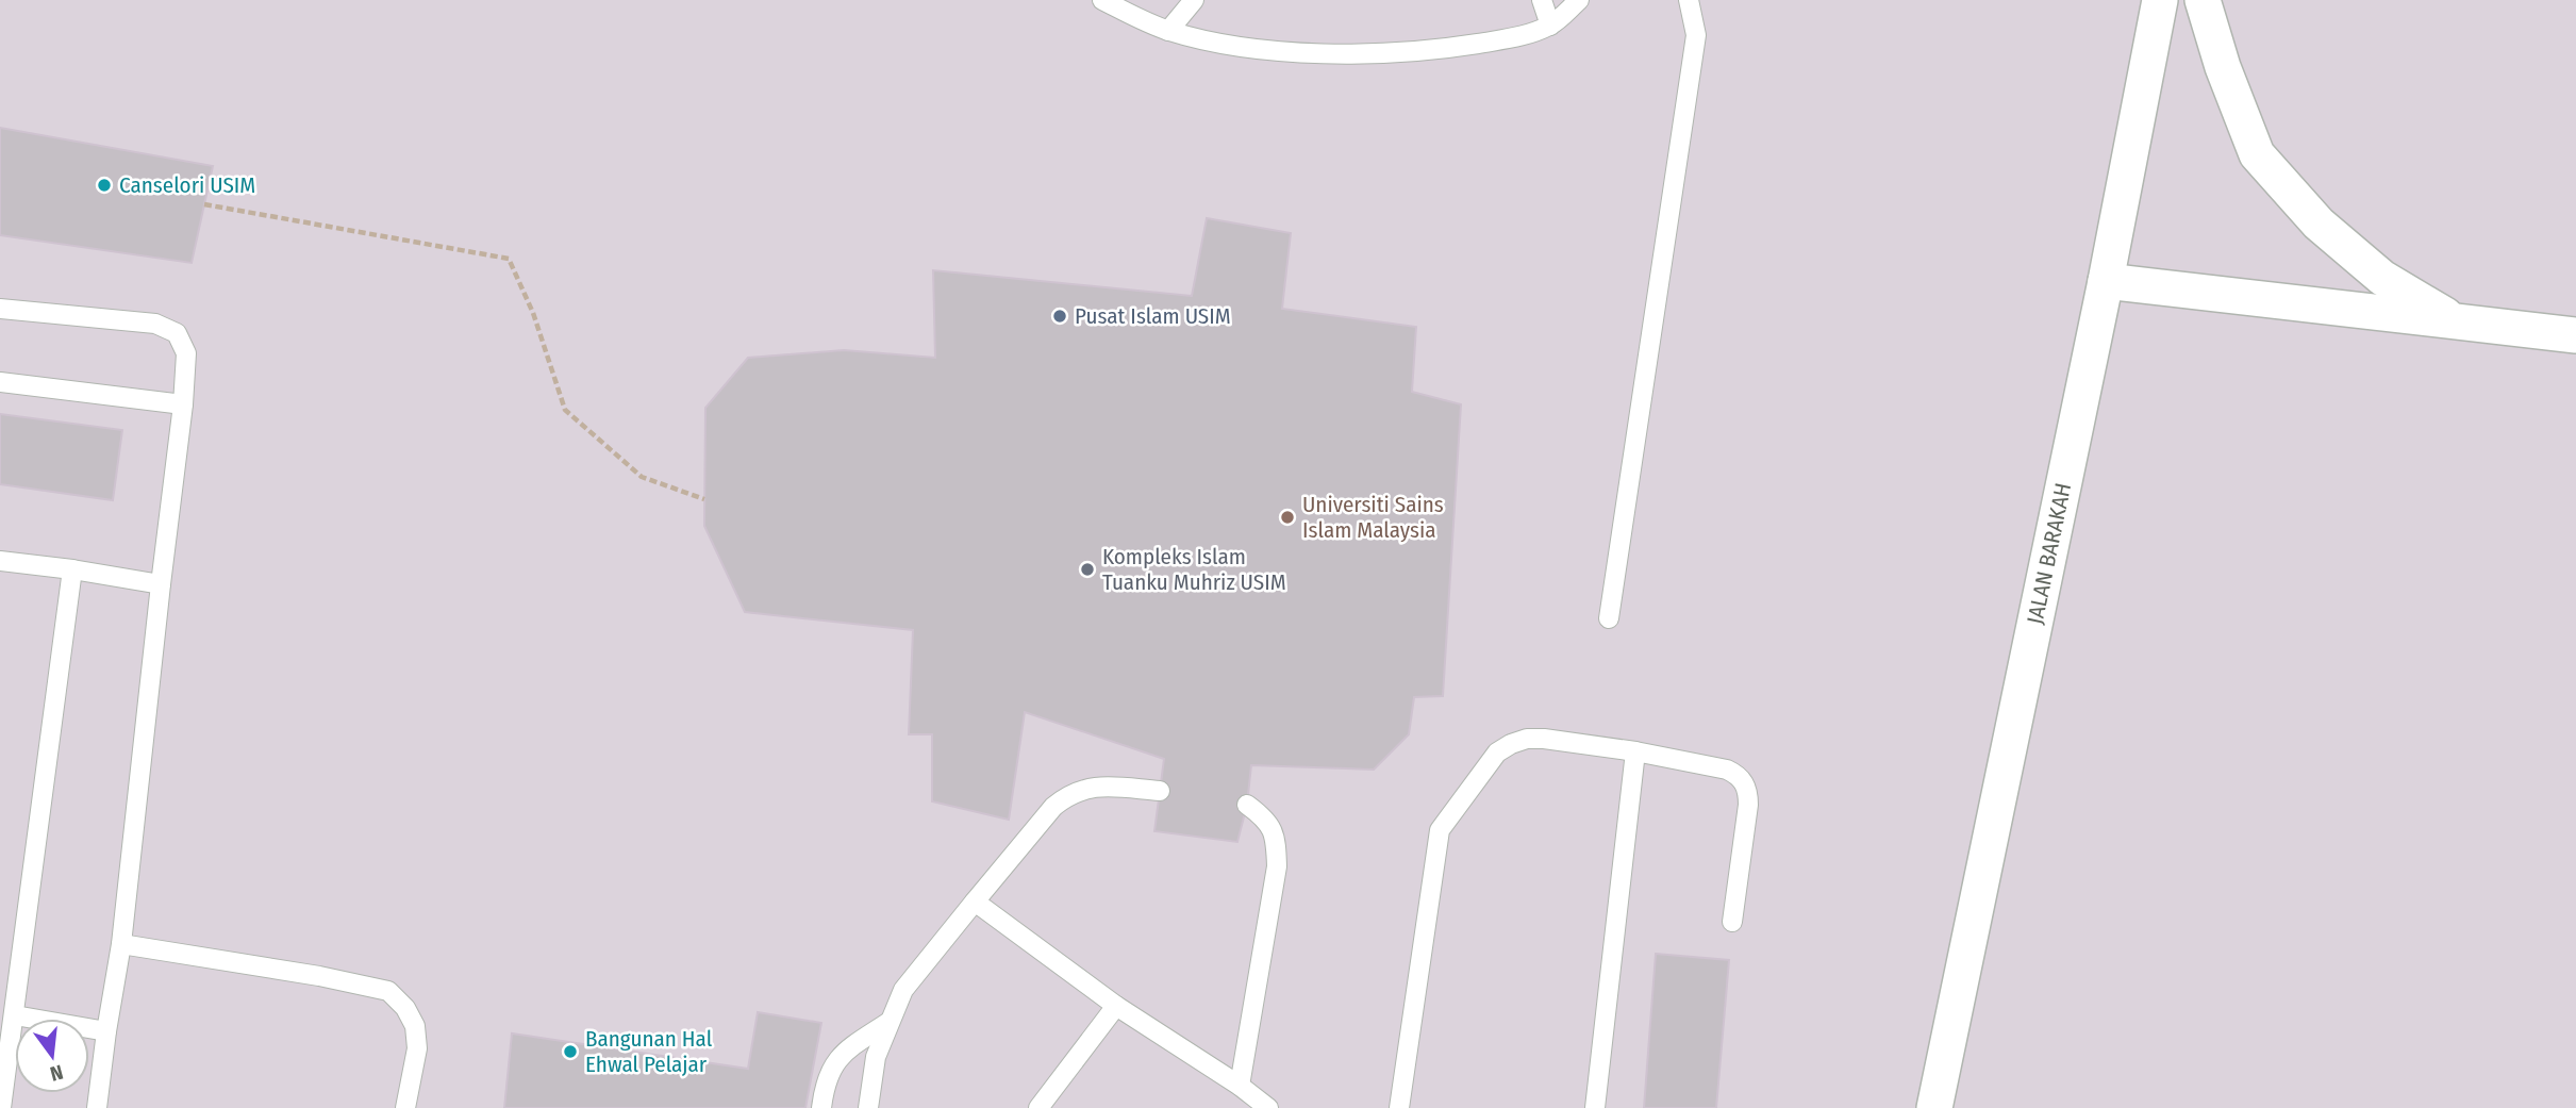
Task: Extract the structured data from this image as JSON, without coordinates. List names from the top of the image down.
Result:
{
  "streets": {
    "street": ["JALAN BARAKAH"]
  },
  "places": [
    "Canselori USIM",
    "Pusat Islam USIM",
    "Universiti Sains Islam Malaysia",
    "Kompleks Islam Tuanku Muhriz USIM",
    "Bangunan Hal Ehwal Pelajar"
  ],
  "north": "bottom"
}
